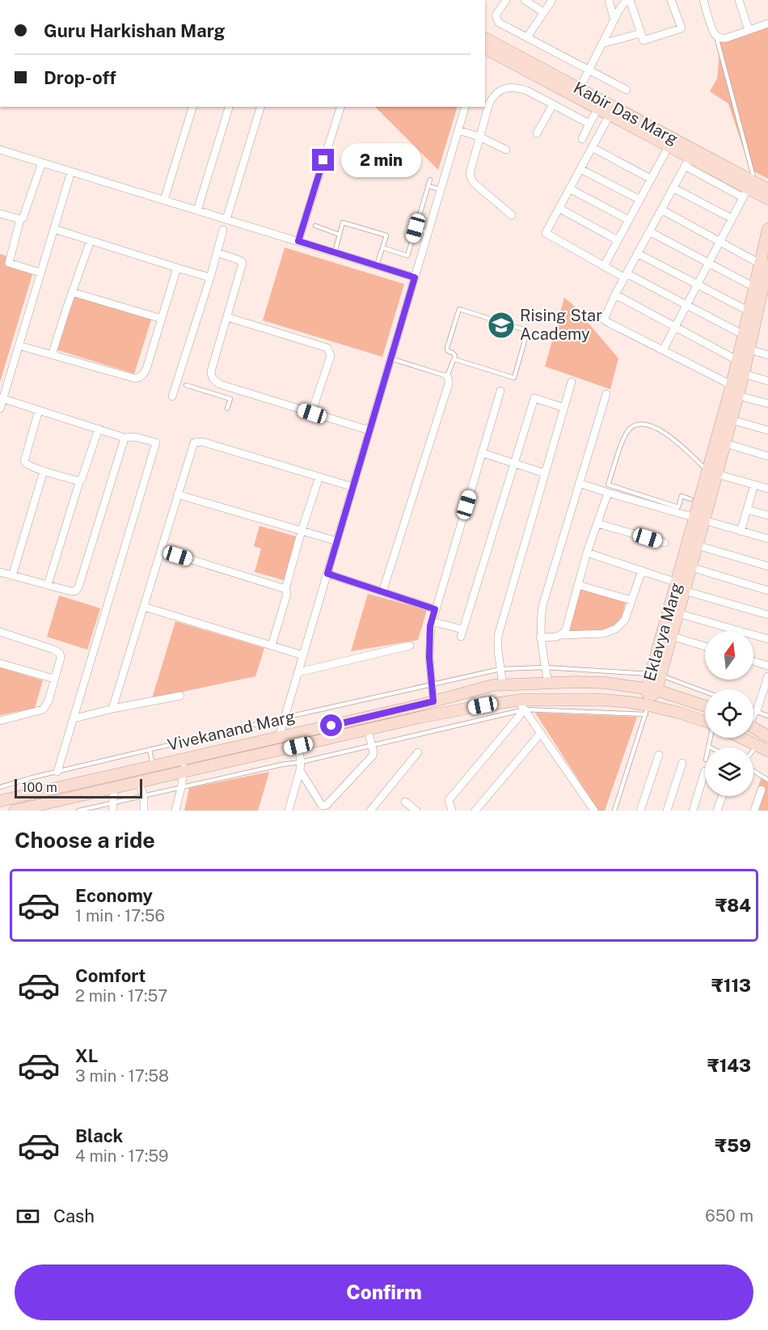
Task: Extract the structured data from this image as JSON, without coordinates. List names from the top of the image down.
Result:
{
  "streets": {
    "street": ["Kabir Das Marg", "Eklavya Marg"],
    "lane": ["Vivekanand Marg"]
  },
  "crossings": [
    ["Eklavya Marg", "Vivekanand Marg"]
  ],
  "places": {
    "school or university": ["Rising Star Academy"]
  },
  "scale_bar": "100 m",
  "north": "top",
  "page": {
    "banner": ["Guru Harkishan Marg", "Drop-off"],
    "bubble": "2 min",
    "scale": "100 m",
    "heading": "Choose a ride",
    "list": [
      {
        "name": "Economy",
        "note": "1 min · 17:56",
        "value": "₹84"
      },
      {
        "name": "Comfort",
        "note": "2 min · 17:57",
        "value": "₹113"
      },
      {
        "name": "XL",
        "note": "3 min · 17:58",
        "value": "₹143"
      },
      {
        "name": "Black",
        "note": "4 min · 17:59",
        "value": "₹59"
      }
    ],
    "pay": ["Cash", "650 m"],
    "buttons": "Confirm"
  }
}
